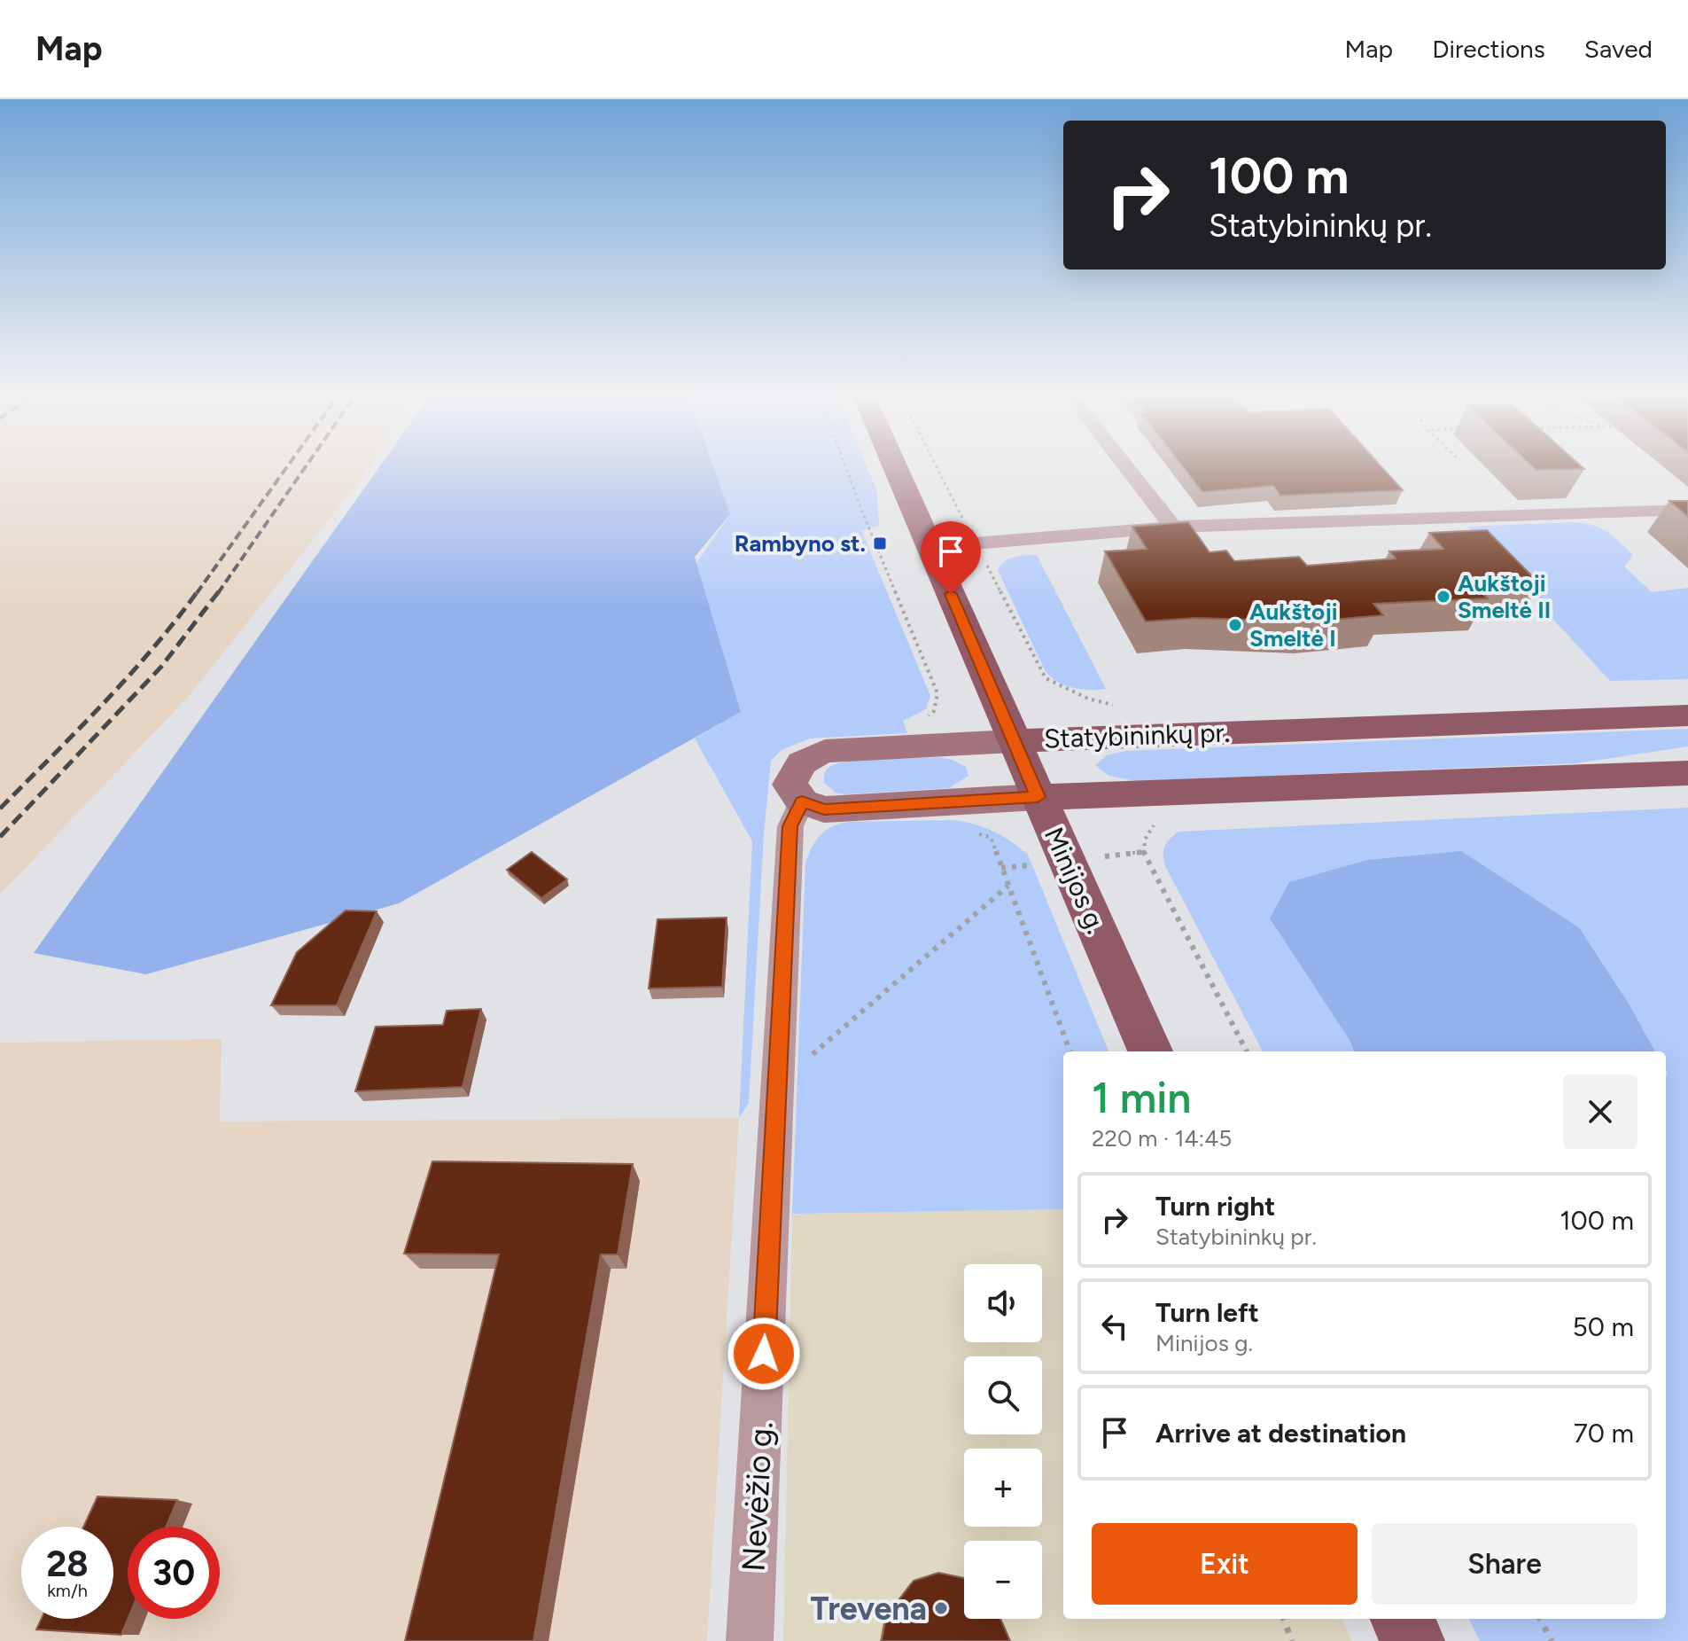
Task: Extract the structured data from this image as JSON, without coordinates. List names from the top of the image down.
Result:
{
  "streets": {
    "main road": ["Statybininkų pr.", "Minijos g."],
    "street": ["Nevėžio g."]
  },
  "crossings": [
    ["Statybininkų pr.", "Minijos g."],
    ["Statybininkų pr.", "Nevėžio g."]
  ],
  "places": {
    "transit": ["Rambyno st."],
    "other": ["Aukštoji Smeltė II", "Aukštoji Smeltė I", "Trevena"]
  },
  "page": {
    "header": "Map",
    "nav": ["Map", "Directions", "Saved"],
    "turn": ["100 m", "Statybininkų pr."],
    "heading": ["1 min", "220 m · 14:45"],
    "list": [
      {
        "name": "Turn right",
        "note": "Statybininkų pr.",
        "value": "100 m"
      },
      {
        "name": "Turn left",
        "note": "Minijos g.",
        "value": "50 m"
      },
      {
        "name": "Arrive at destination",
        "value": "70 m"
      }
    ],
    "map_buttons": ["+", "−"],
    "buttons": ["Exit", "Share"],
    "speed": "28 km/h",
    "limit": "30"
  }
}
